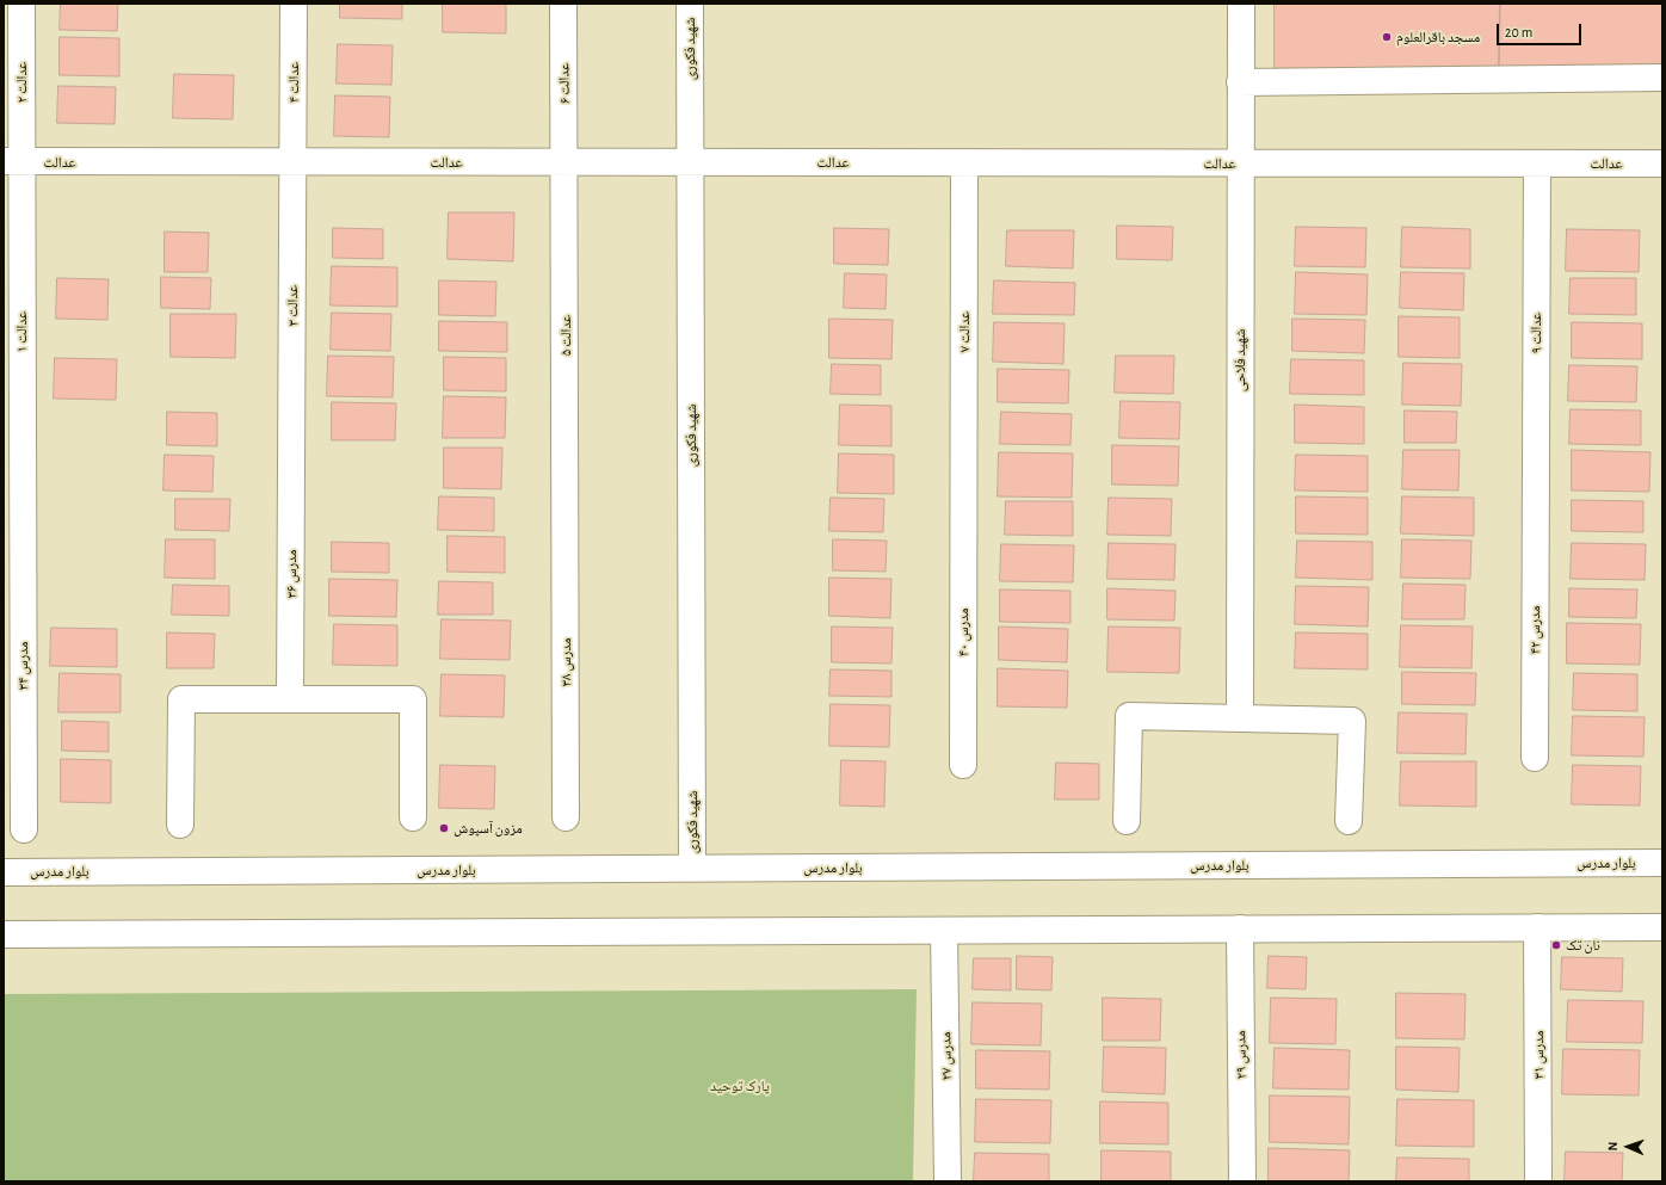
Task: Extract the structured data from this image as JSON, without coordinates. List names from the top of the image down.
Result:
{
  "streets": {
    "street": [
      "شهید فکوری",
      "عدالت ۲",
      "عدالت ۴",
      "عدالت ۶",
      "عدالت",
      "عدالت ۳",
      "عدالت ۱",
      "عدالت ۷",
      "عدالت ۹",
      "عدالت ۵",
      "شهید فلاحی",
      "مدرس ۳۶",
      "مدرس ۴۲",
      "مدرس ۴۰",
      "مدرس ۳۸",
      "مدرس ۳۴",
      "بلوار مدرس",
      "مدرس ۲۹",
      "مدرس ۳۱",
      "مدرس ۲۷"
    ]
  },
  "crossings": [
    ["شهید فکوری", "عدالت"],
    ["شهید فکوری", "بلوار مدرس"],
    ["عدالت ۲", "عدالت"],
    ["عدالت ۲", "عدالت ۱"],
    ["عدالت ۴", "عدالت"],
    ["عدالت ۴", "عدالت ۳"],
    ["عدالت ۶", "عدالت"],
    ["عدالت ۶", "عدالت ۵"],
    ["عدالت", "عدالت ۳"],
    ["عدالت", "عدالت ۱"],
    ["عدالت", "عدالت ۷"],
    ["عدالت", "عدالت ۹"],
    ["عدالت", "عدالت ۵"],
    ["عدالت", "شهید فلاحی"],
    ["عدالت ۳", "مدرس ۳۶"],
    ["عدالت ۱", "مدرس ۳۴"],
    ["عدالت ۷", "مدرس ۴۰"],
    ["عدالت ۹", "مدرس ۴۲"],
    ["عدالت ۵", "مدرس ۳۸"]
  ],
  "parks": ["پارک توحید"],
  "places": ["مسجد باقرالعلوم", "مزون آسپوش", "نان تک"],
  "scale_bar": "20 m",
  "north": "left"
}
